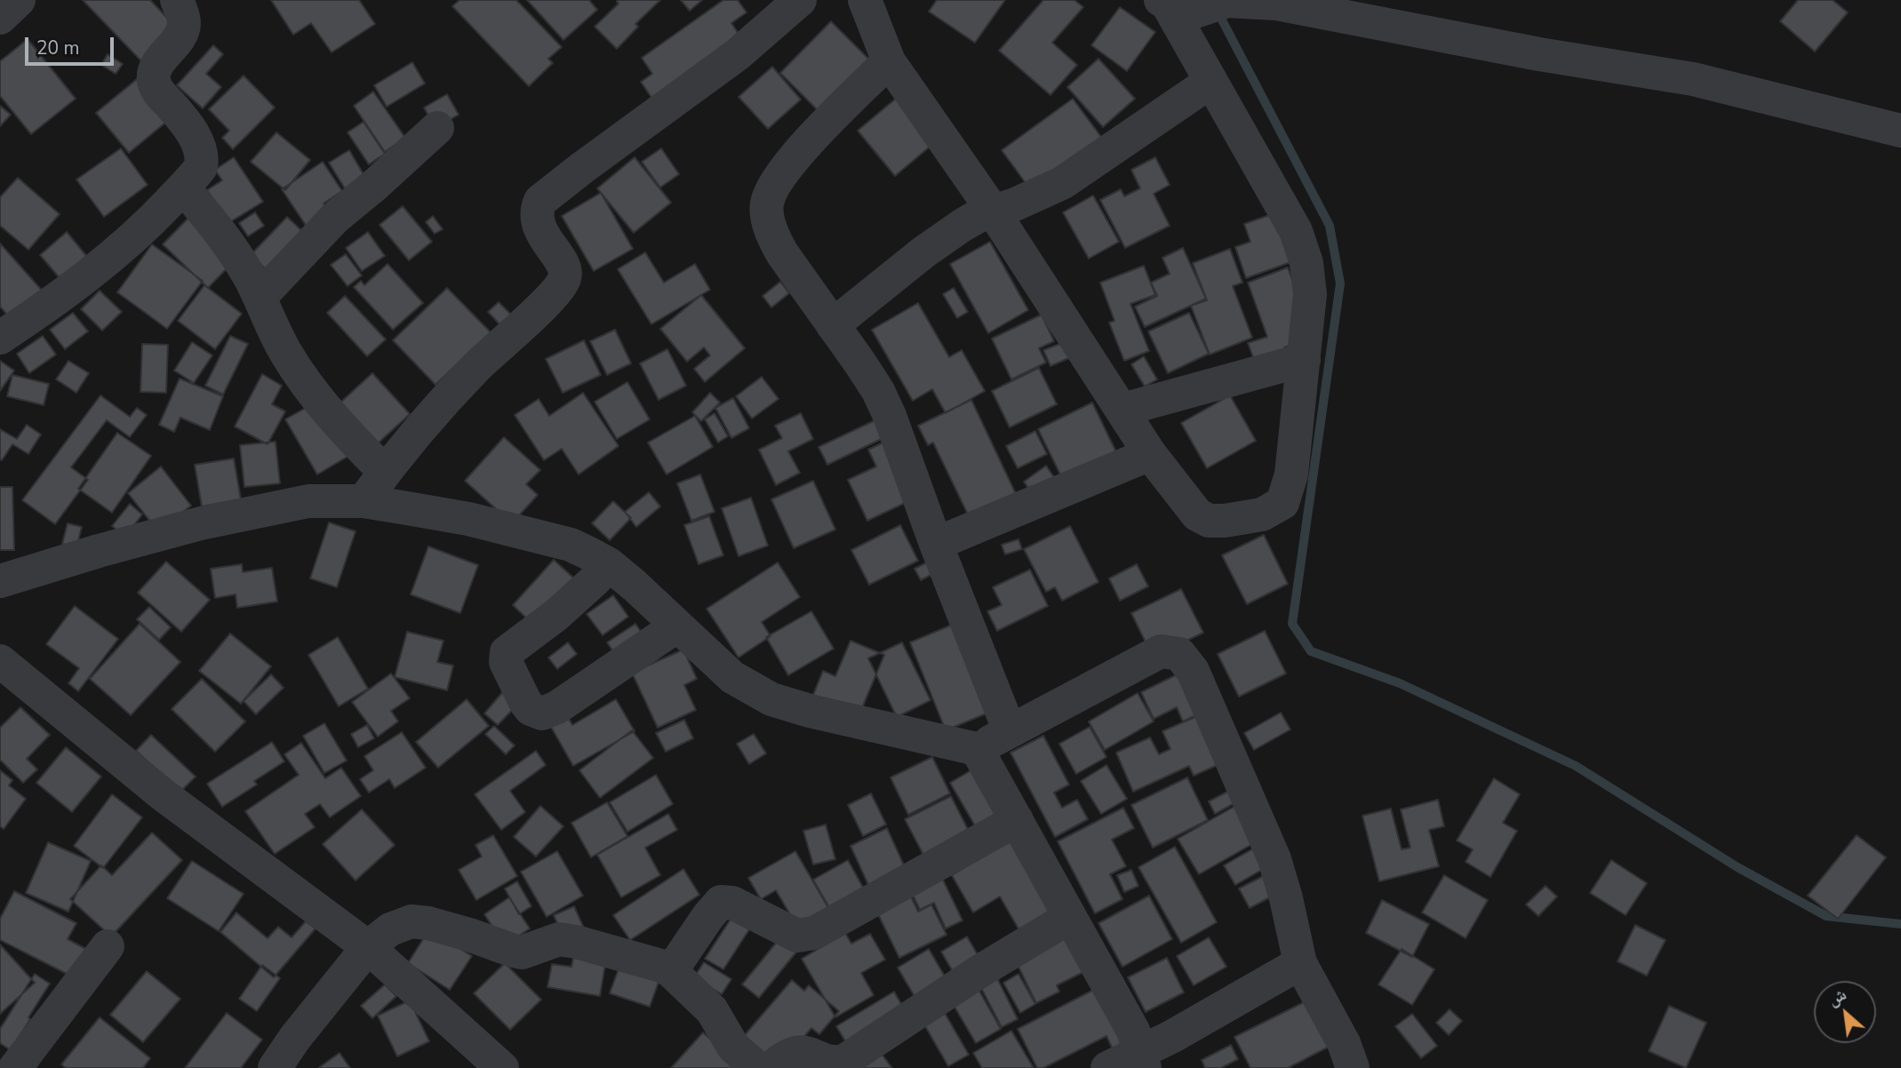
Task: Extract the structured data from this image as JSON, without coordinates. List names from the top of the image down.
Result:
{
  "scale_bar": "20 m",
  "north": "top left"
}
